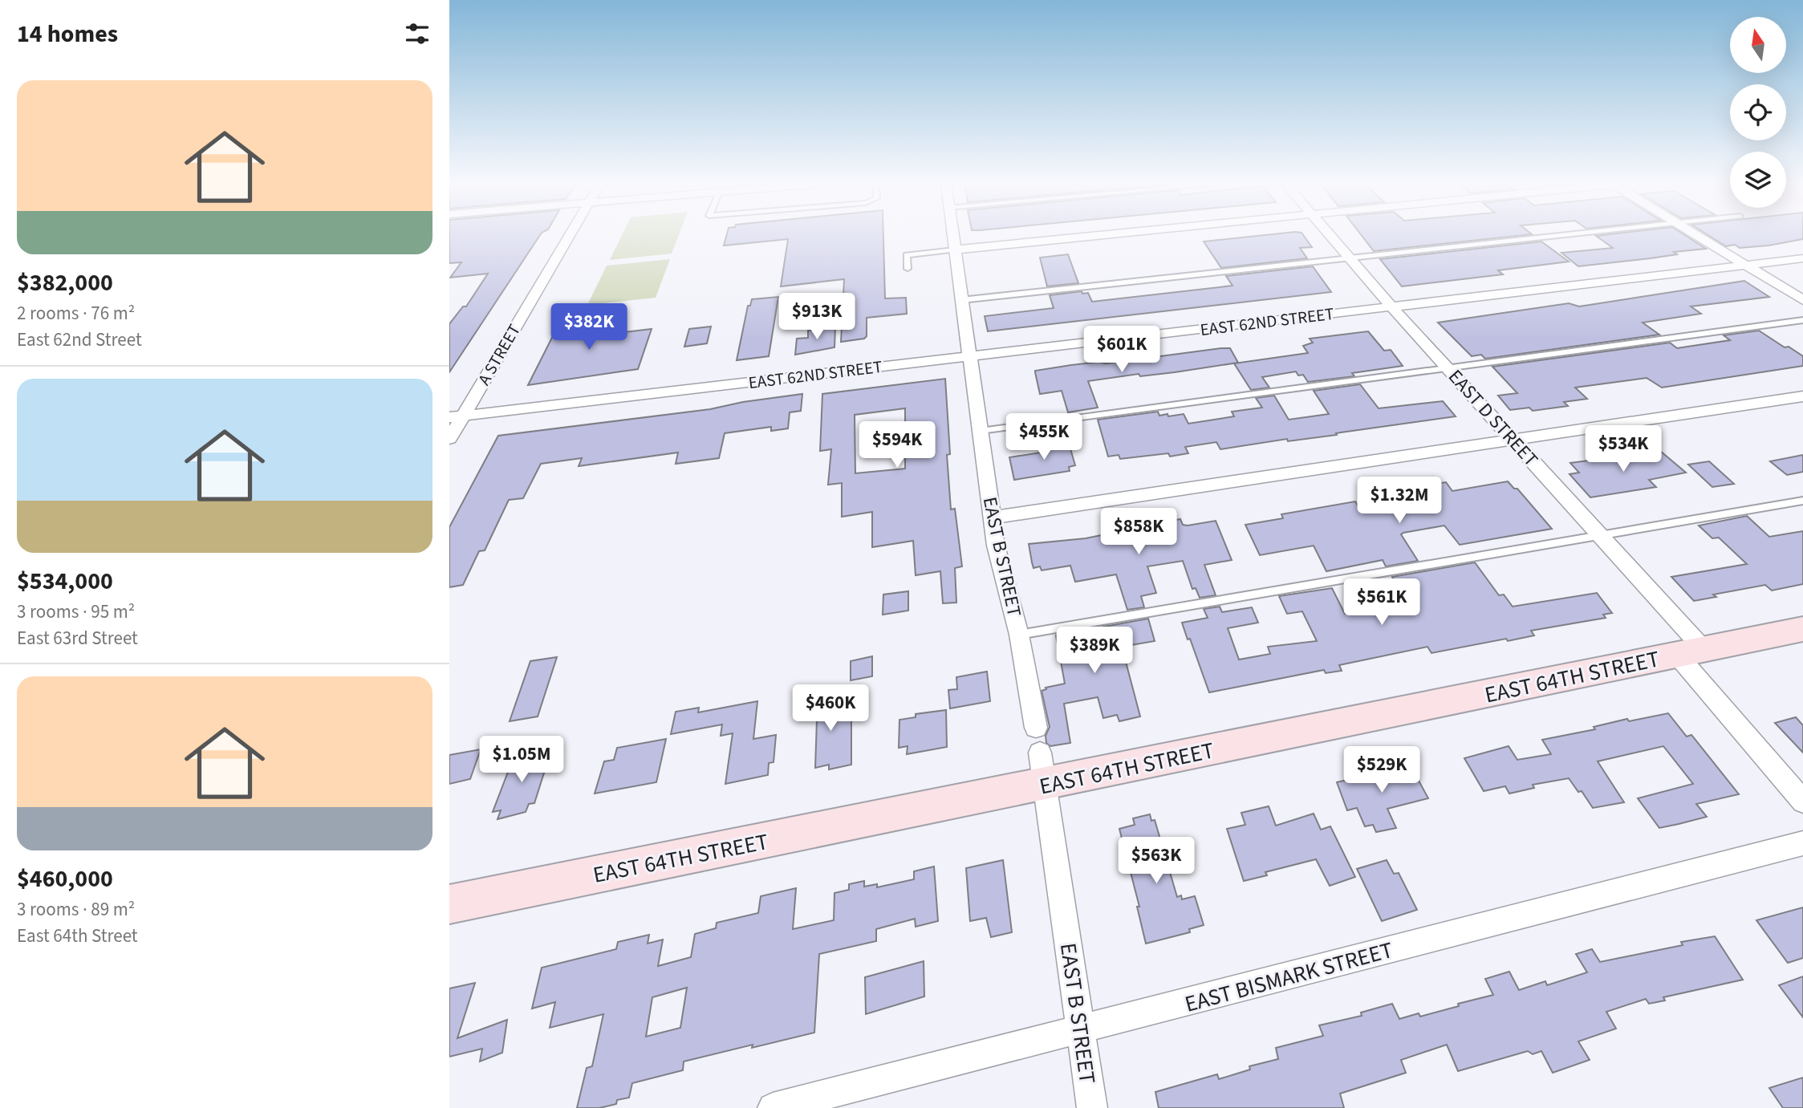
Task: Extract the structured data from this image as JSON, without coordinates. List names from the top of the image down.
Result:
{
  "streets": {
    "street": [
      "EAST 62ND STREET",
      "A STREET",
      "EAST D STREET",
      "EAST B STREET",
      "EAST 64TH STREET",
      "EAST BISMARK STREET"
    ]
  },
  "crossings": [
    ["EAST 62ND STREET", "A STREET"],
    ["EAST 62ND STREET", "EAST D STREET"],
    ["EAST 62ND STREET", "EAST B STREET"],
    ["EAST D STREET", "EAST 64TH STREET"],
    ["EAST B STREET", "EAST 64TH STREET"],
    ["EAST B STREET", "EAST BISMARK STREET"]
  ],
  "north": "top",
  "page": {
    "heading": "14 homes",
    "list": [
      {
        "name": "$382,000",
        "note": "2 rooms · 76 m² · East 62nd Street"
      },
      {
        "name": "$534,000",
        "note": "3 rooms · 95 m² · East 63rd Street"
      },
      {
        "name": "$460,000",
        "note": "3 rooms · 89 m² · East 64th Street"
      }
    ],
    "price": [
      "$913K",
      "$382K",
      "$601K",
      "$455K",
      "$594K",
      "$534K",
      "$1.32M",
      "$858K",
      "$561K",
      "$389K",
      "$460K",
      "$1.05M",
      "$529K",
      "$563K"
    ]
  }
}
